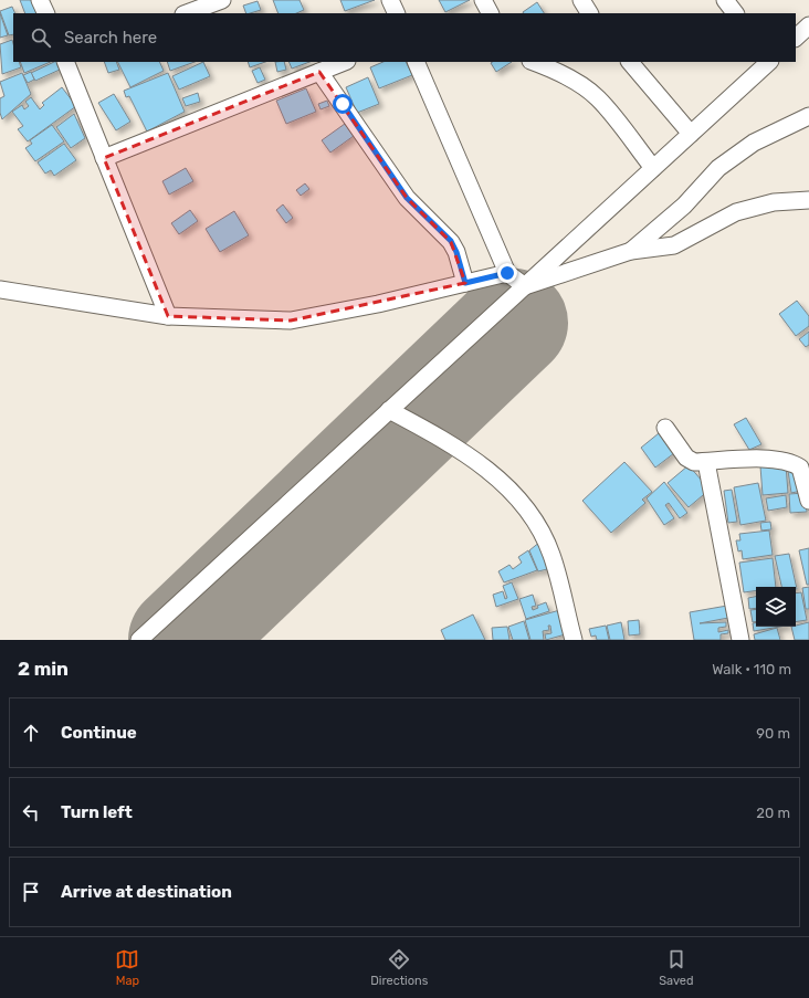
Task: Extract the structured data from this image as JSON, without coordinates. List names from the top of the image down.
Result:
{
  "page": {
    "search": "Search here",
    "heading": ["2 min", "Walk · 110 m"],
    "list": [
      ["Continue", "90 m"],
      ["Turn left", "20 m"],
      "Arrive at destination"
    ],
    "nav": ["Map", "Directions", "Saved"]
  }
}
